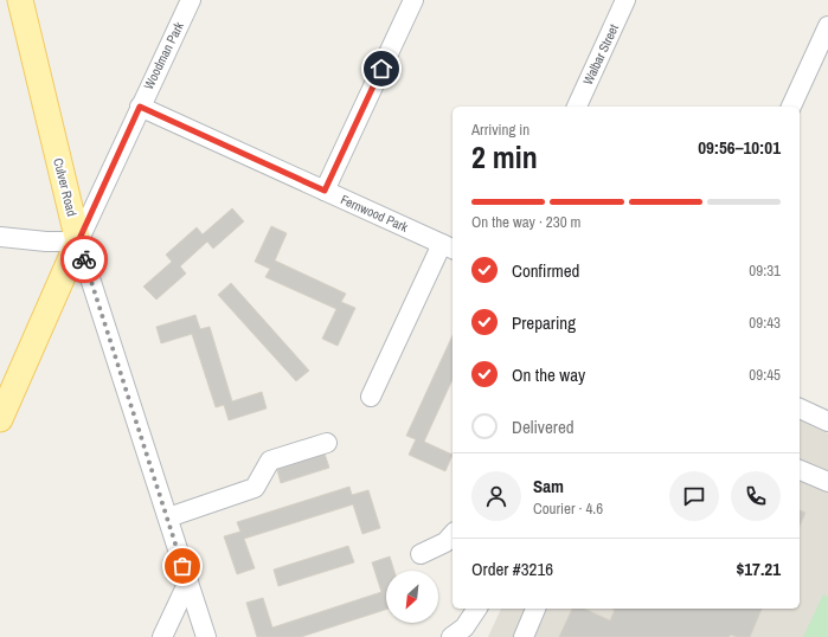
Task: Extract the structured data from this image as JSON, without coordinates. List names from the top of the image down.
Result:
{
  "streets": {
    "main road": ["Culver Road"],
    "street": ["Walbar Street", "Woodman Park", "Fernwood Park"]
  },
  "crossings": [
    ["Woodman Park", "Culver Road"],
    ["Woodman Park", "Fernwood Park"]
  ],
  "north": "bottom left",
  "page": {
    "heading": ["2 min", "Arriving in", "09:56–10:01"],
    "panel": [
      "Sam",
      "Courier · 4.6",
      "Order #3216",
      "$17.21"
    ],
    "bar": "On the way · 230 m",
    "list": [
      ["Confirmed", "09:31"],
      ["Preparing", "09:43"],
      ["On the way", "09:45"],
      "Delivered"
    ]
  }
}
